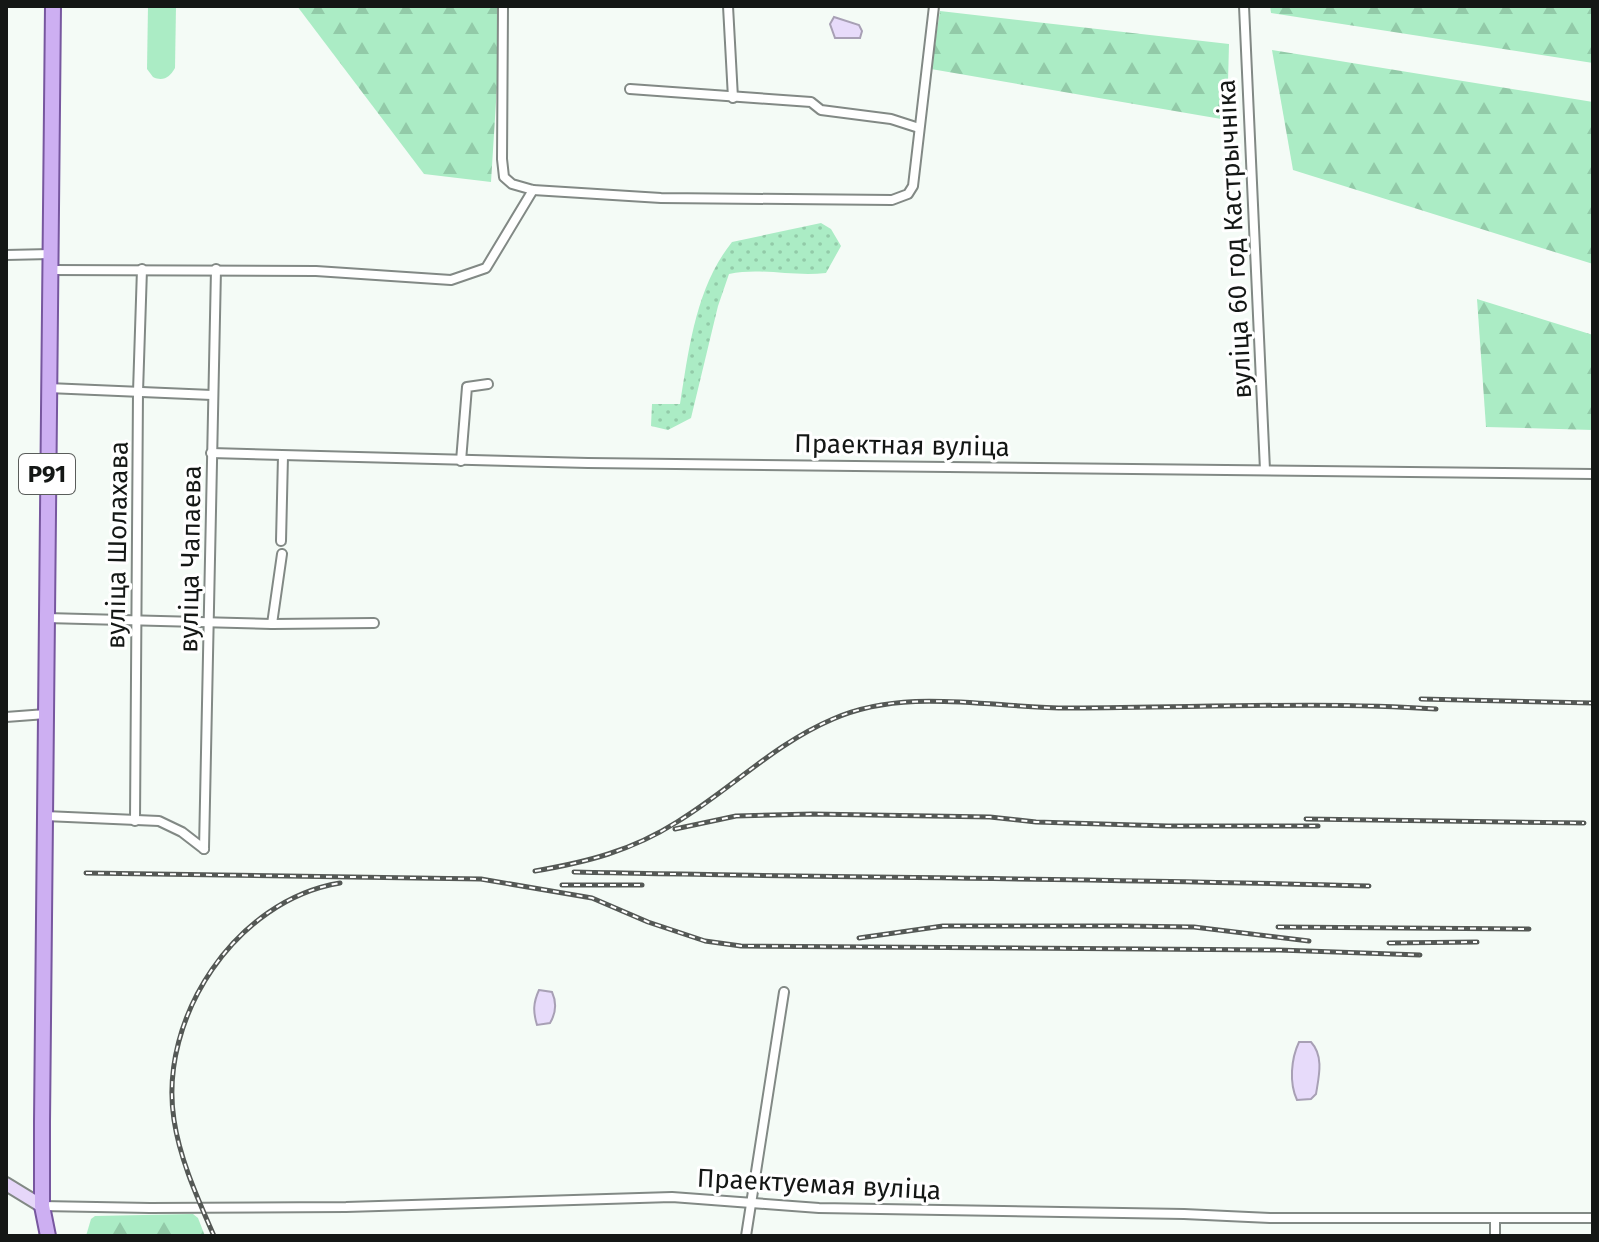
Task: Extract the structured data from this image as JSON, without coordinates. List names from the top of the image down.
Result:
{
  "streets": {
    "main road": ["Р91"],
    "street": [
      "вуліца 60 год Кастрычніка",
      "Праектная вуліца",
      "вуліца Шолахава",
      "вуліца Чапаева",
      "Праектуемая вуліца"
    ]
  },
  "crossings": [
    ["вуліца 60 год Кастрычніка", "Праектная вуліца"],
    ["Праектная вуліца", "вуліца Чапаева"],
    ["Р91", "Праектуемая вуліца"],
    ["вуліца Шолахава", "вуліца Чапаева"]
  ]
}
